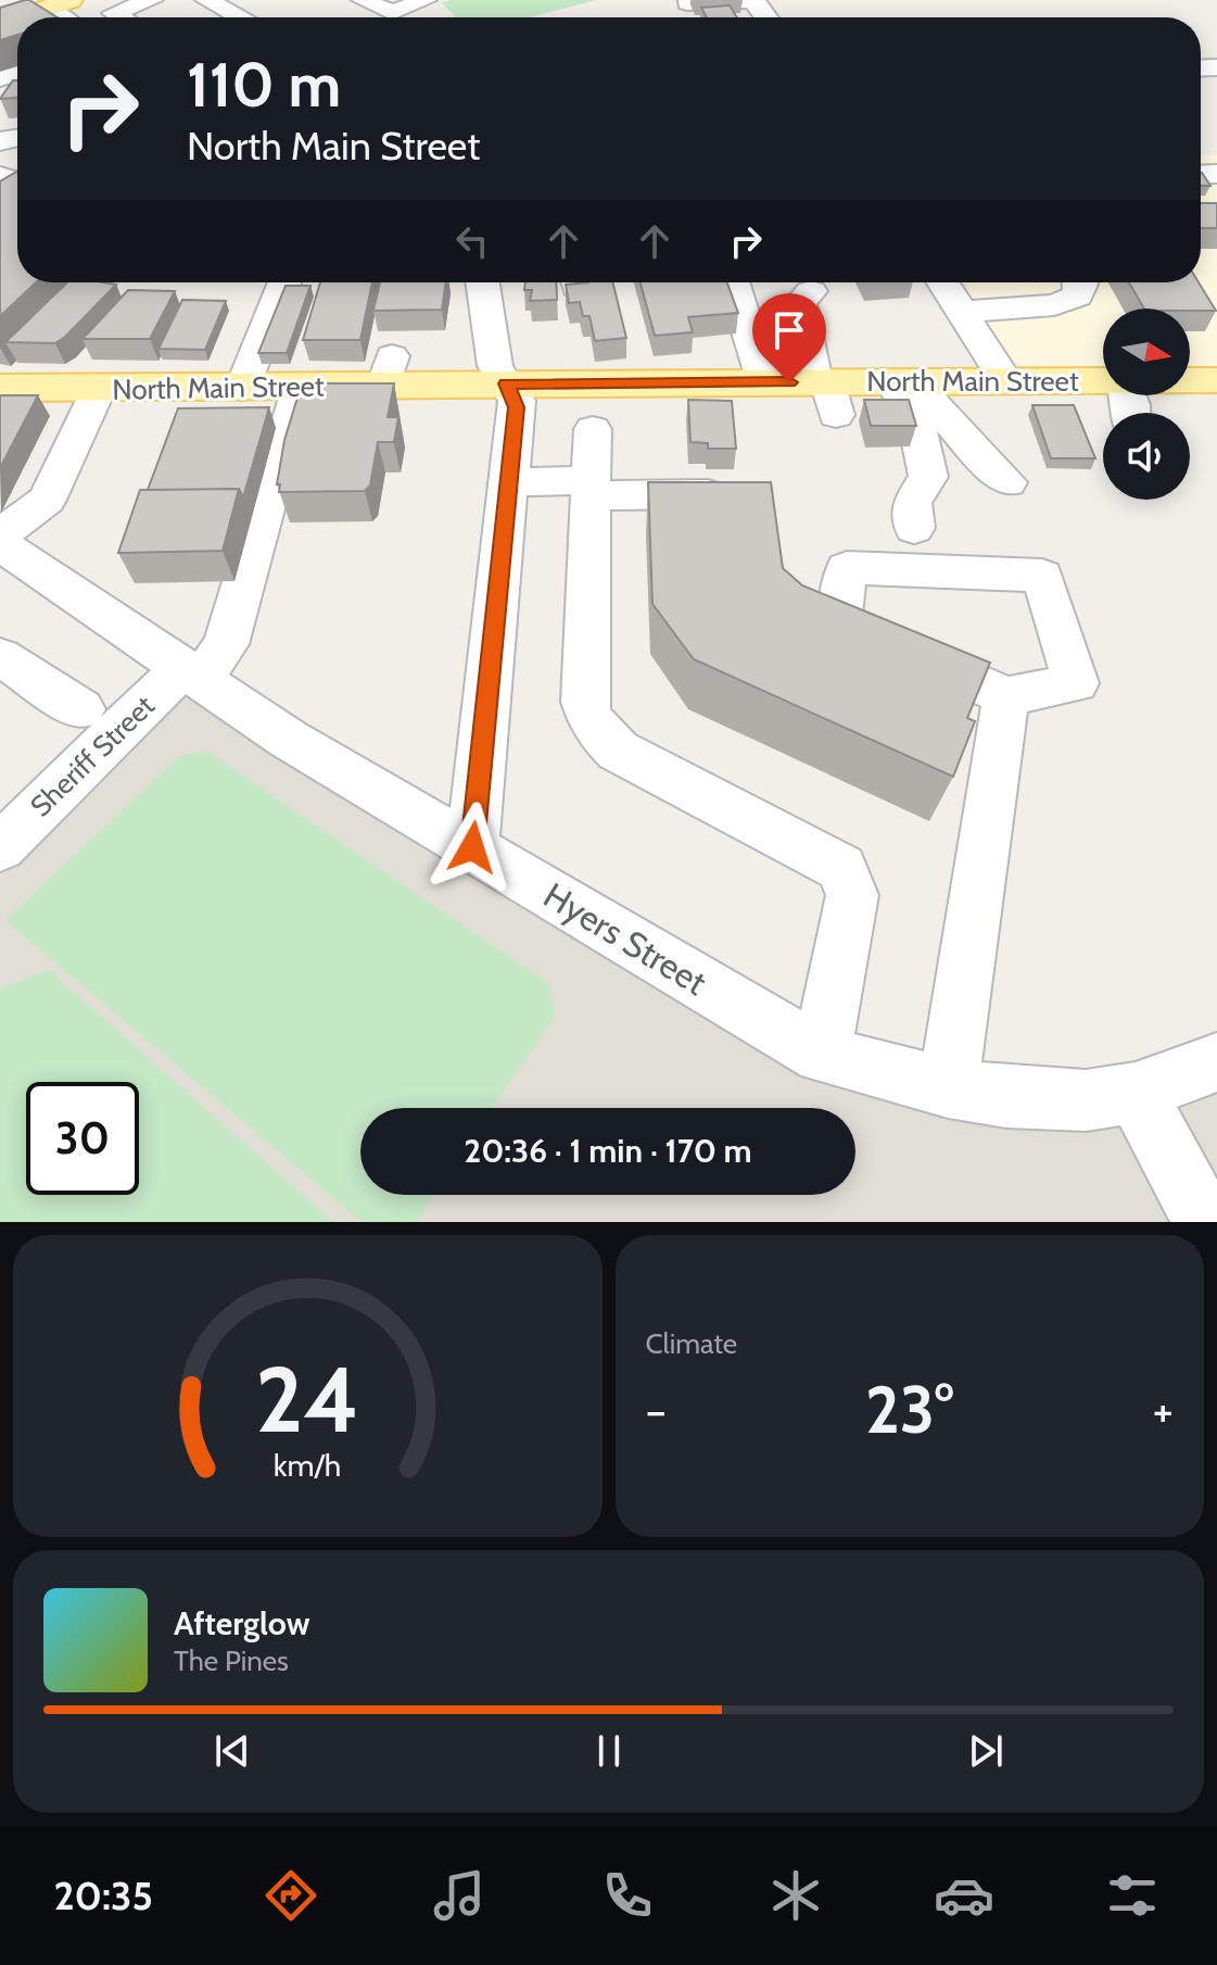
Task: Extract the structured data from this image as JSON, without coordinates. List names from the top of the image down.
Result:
{
  "streets": {
    "main road": ["North Main Street"],
    "street": ["Sheriff Street", "Hyers Street"]
  },
  "crossings": [
    ["North Main Street", "Sheriff Street"],
    ["Sheriff Street", "Hyers Street"]
  ],
  "north": "right",
  "page": {
    "turn": ["110 m", "North Main Street"],
    "limit": "30",
    "trip": "20:36 · 1 min · 170 m",
    "tile": "Climate",
    "heat": ["−", "23°", "+"],
    "song": ["Afterglow", "The Pines"],
    "tabs": "20:35",
    "gauge": ["24", "km/h"]
  }
}
